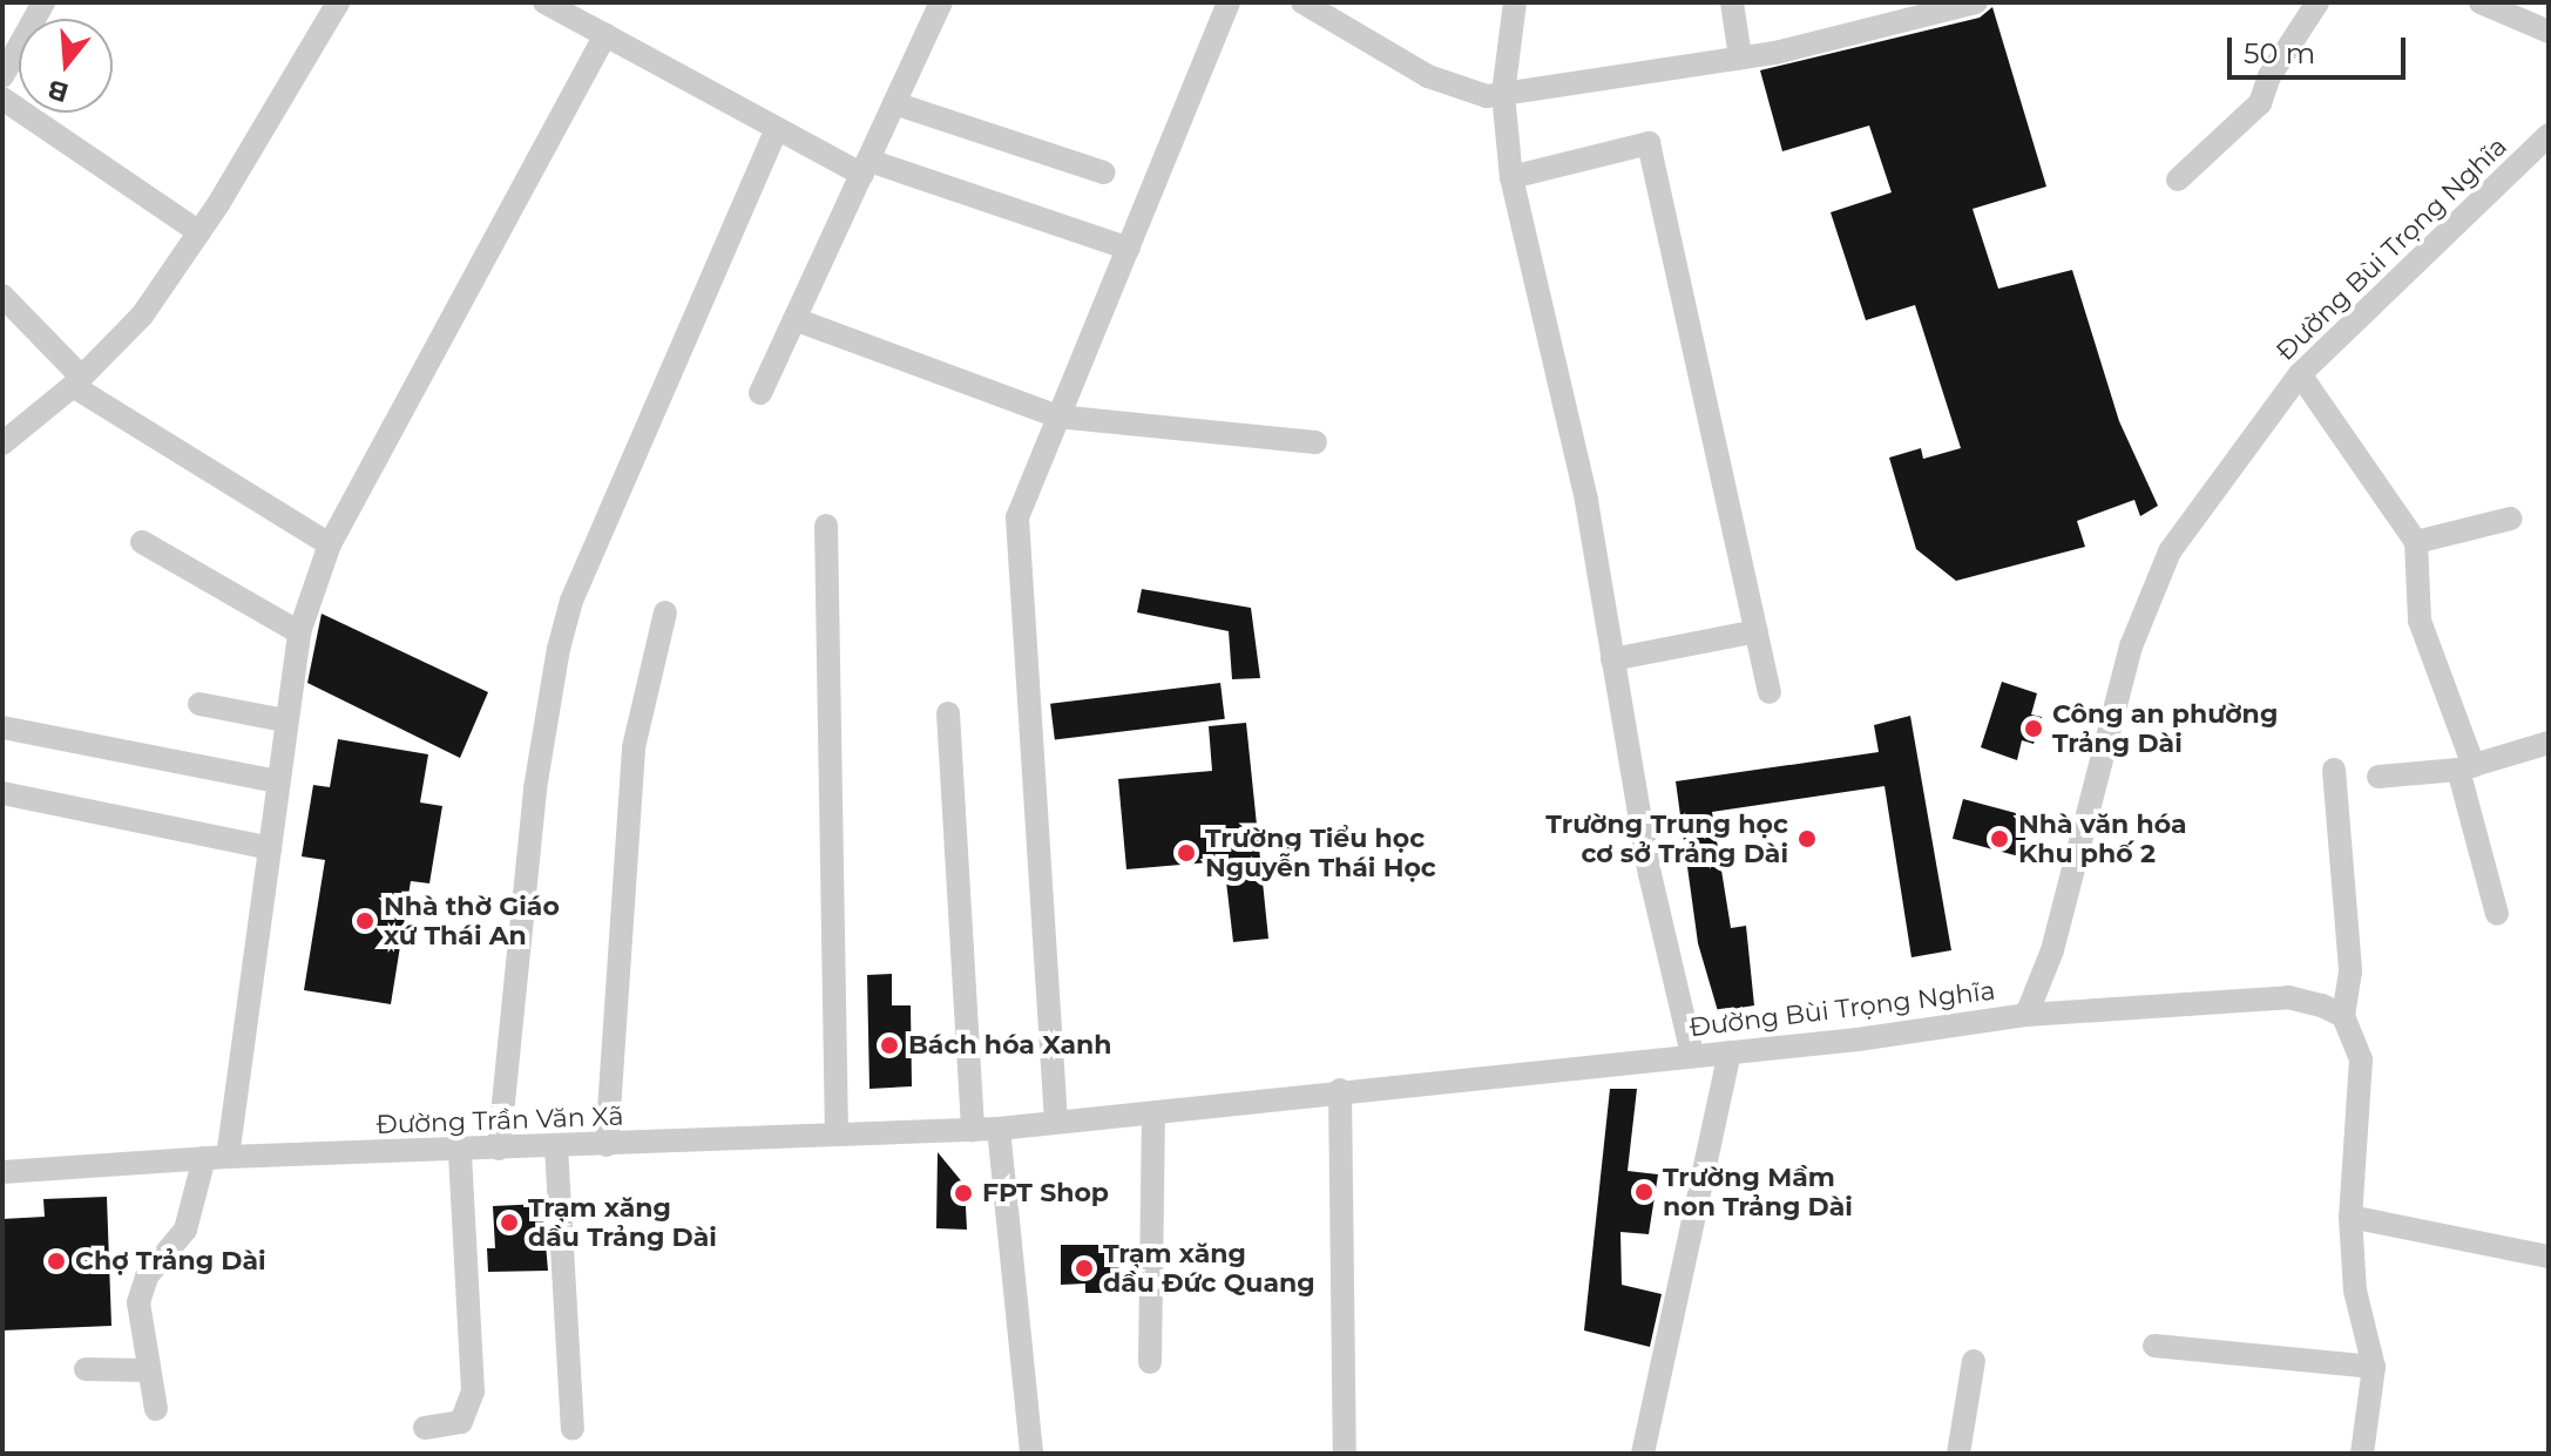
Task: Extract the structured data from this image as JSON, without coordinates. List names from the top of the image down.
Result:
{
  "streets": {
    "street": ["Đường Bùi Trọng Nghĩa", "Đường Trần Văn Xã"]
  },
  "crossings": [
    ["Đường Bùi Trọng Nghĩa", "Đường Trần Văn Xã"]
  ],
  "places": [
    "Công an phường Trảng Dài",
    "Trường Trung học cơ sở Trảng Dài",
    "Nhà văn hóa Khu phố 2",
    "Trường Tiểu học Nguyễn Thái Học",
    "Nhà thờ Giáo xứ Thái An",
    "Bách hóa Xanh",
    "Trường Mầm non Trảng Dài",
    "FPT Shop",
    "Trạm xăng dầu Trảng Dài",
    "Chợ Trảng Dài",
    "Trạm xăng dầu Đức Quang"
  ],
  "scale_bar": "50 m",
  "north": "bottom"
}
